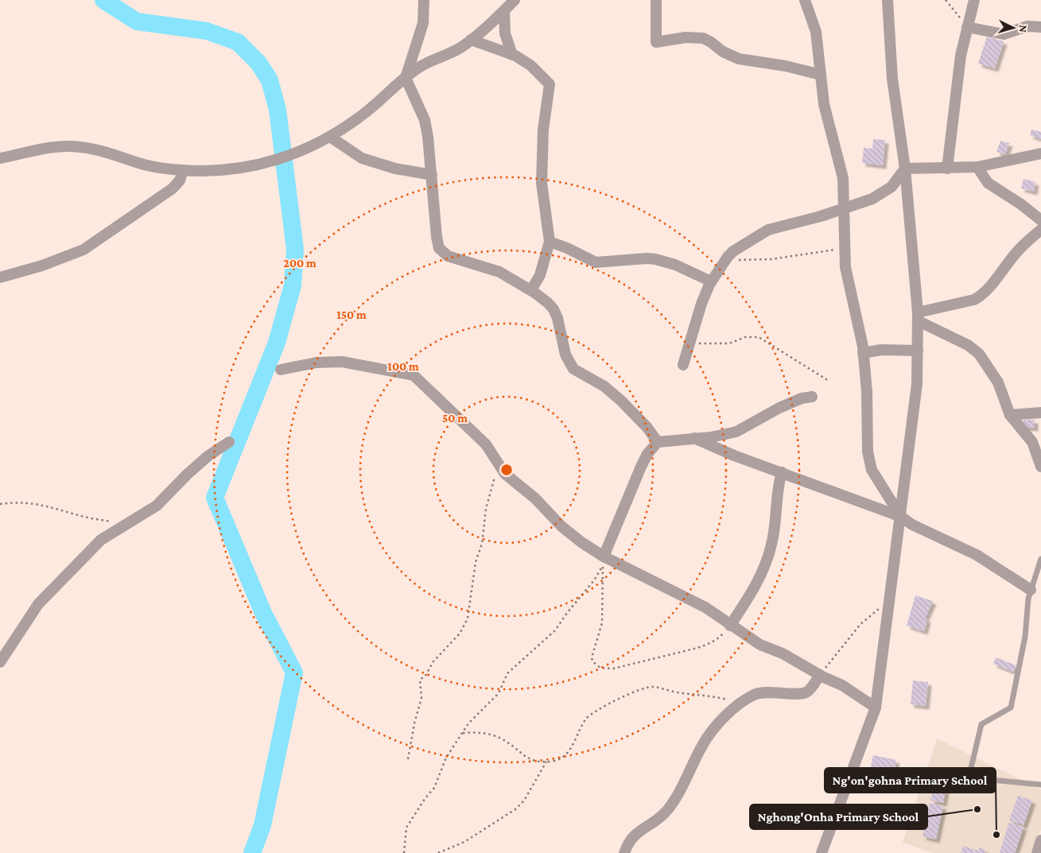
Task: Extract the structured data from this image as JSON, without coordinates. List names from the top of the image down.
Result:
{
  "places": ["Nghong'Onha Primary School", "Ng'on'gohna Primary School"],
  "north": "right",
  "rings": [
    "200 m",
    "150 m",
    "100 m",
    "50 m"
  ]
}
